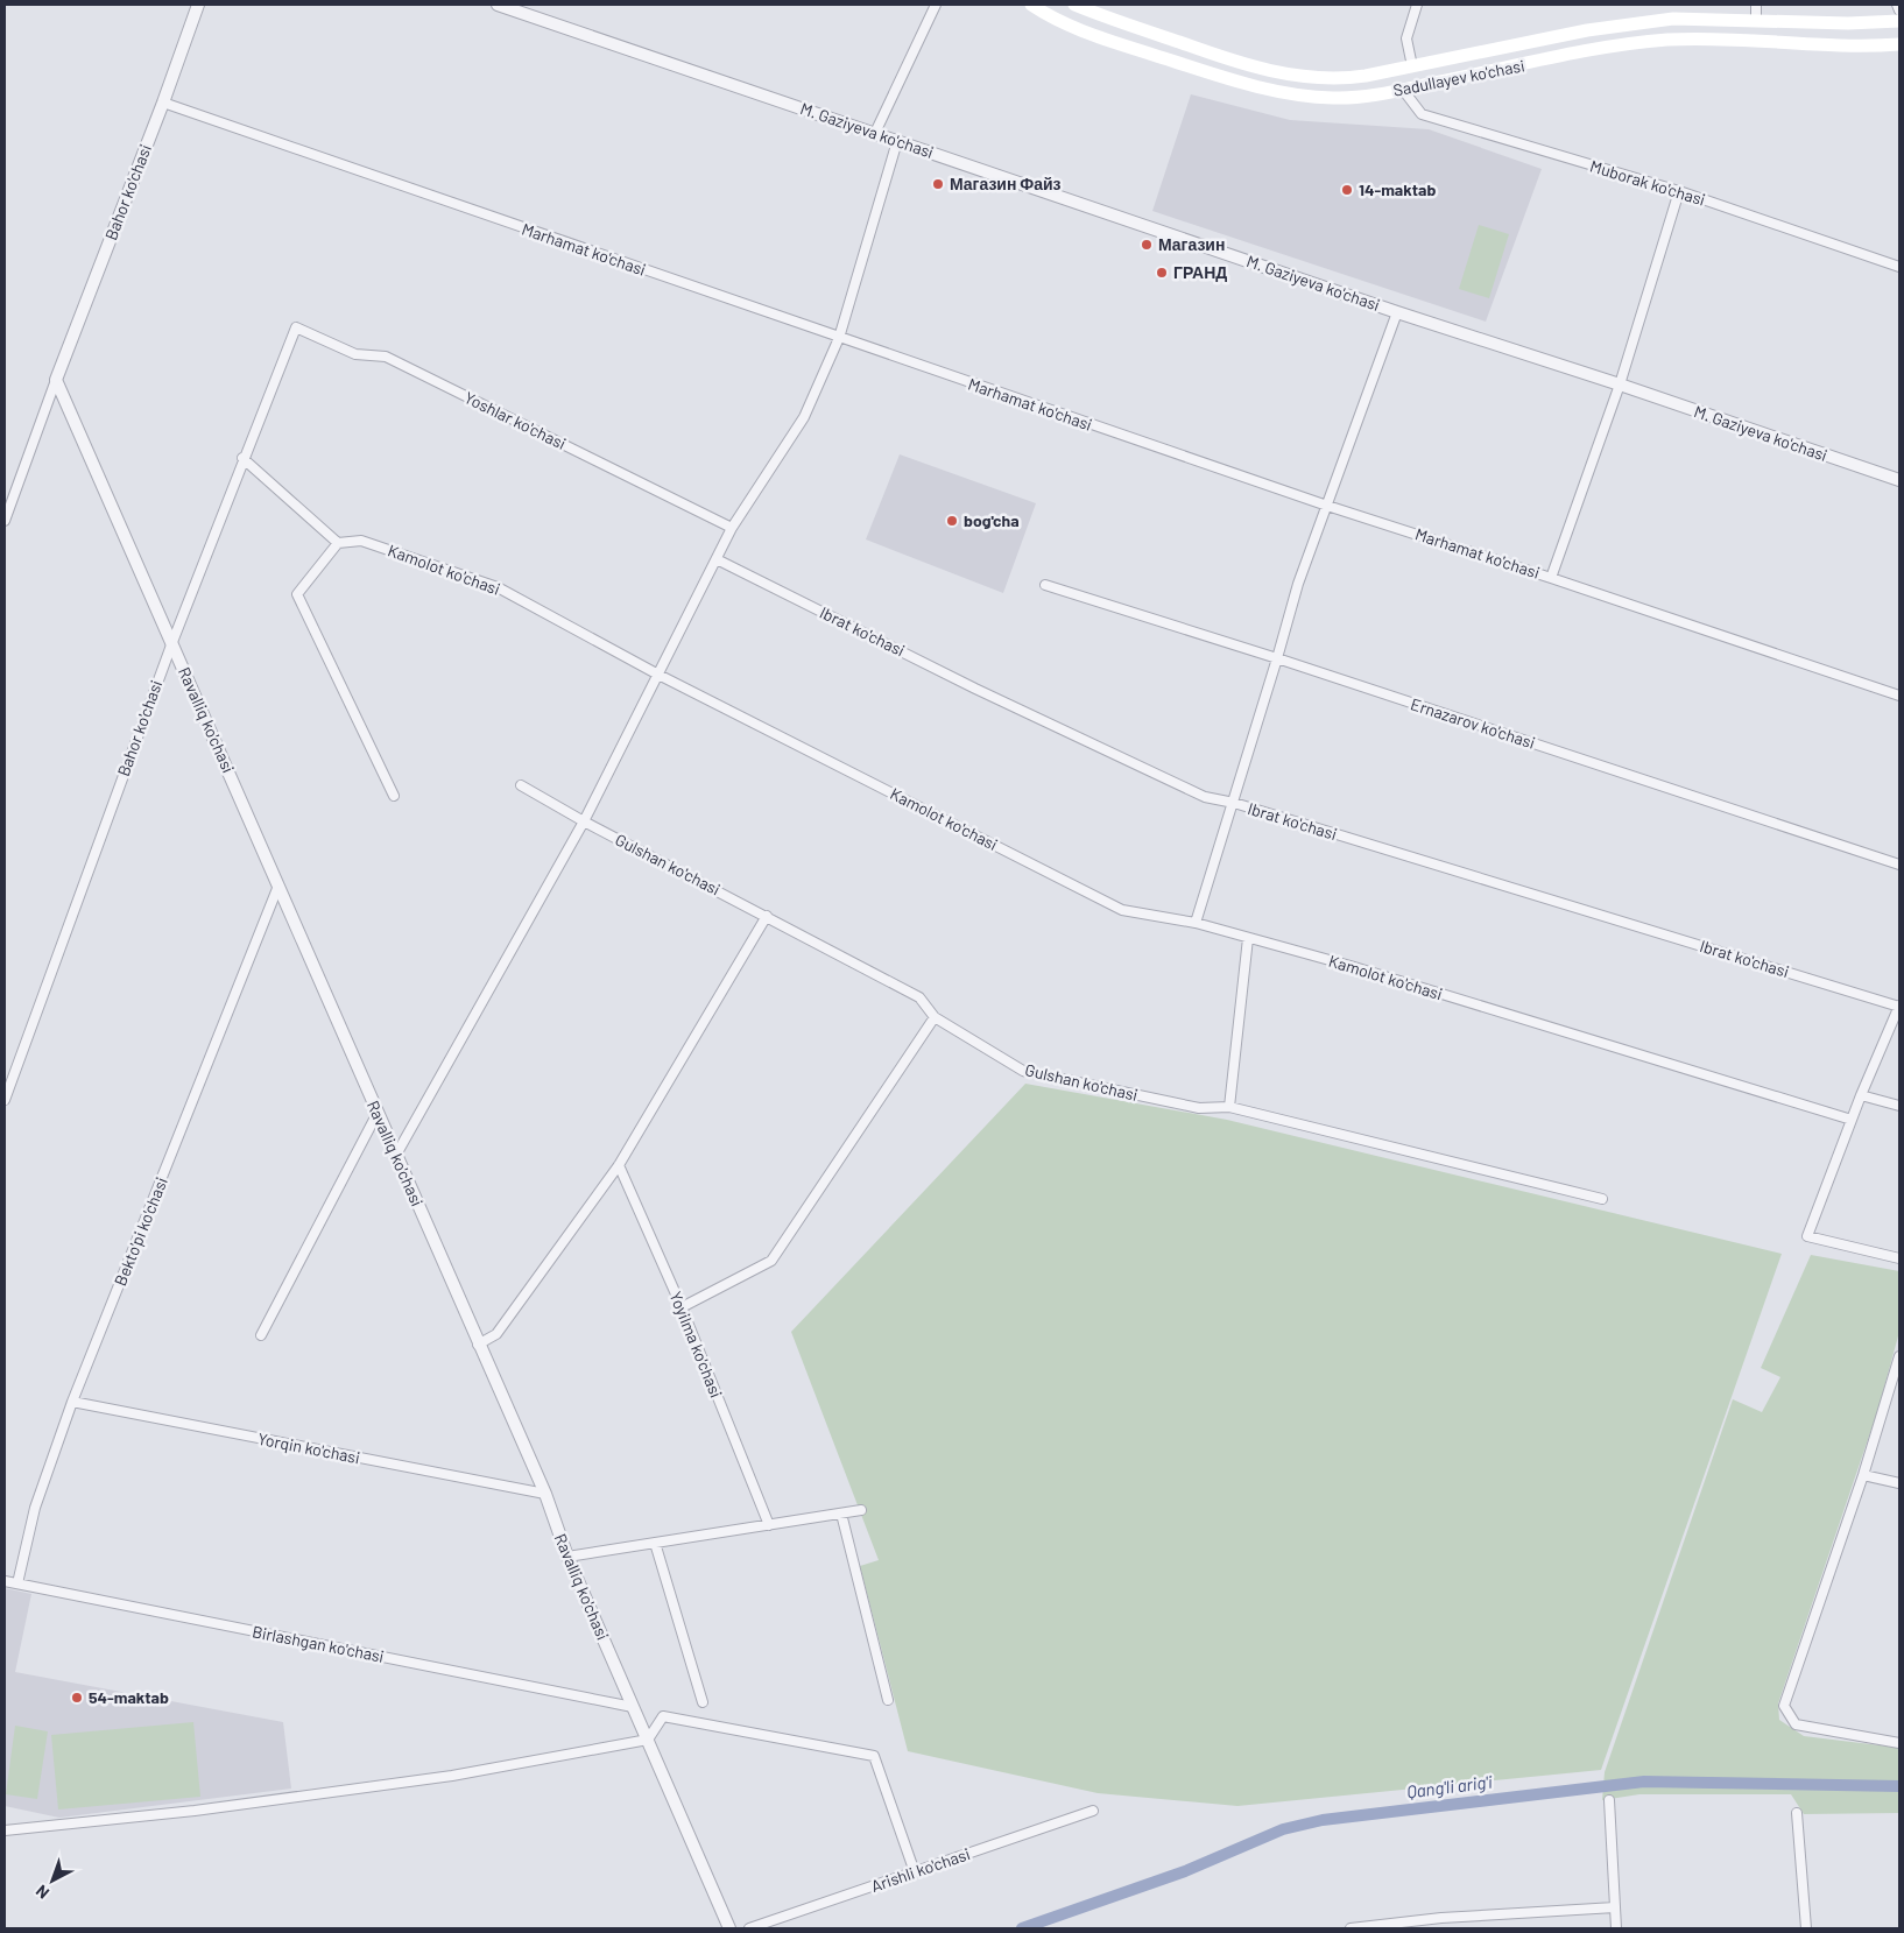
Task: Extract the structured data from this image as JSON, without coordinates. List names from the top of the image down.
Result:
{
  "streets": {
    "main road": ["Sadullayev ko'chasi"],
    "street": [
      "M. Gaziyeva ko'chasi",
      "Muborak ko'chasi",
      "Bahor ko'chasi",
      "Marhamat ko'chasi",
      "Yoshlar ko'chasi",
      "Kamolot ko'chasi",
      "Ibrat ko'chasi",
      "Ravalliq ko'chasi",
      "Ernazarov ko'chasi",
      "Gulshan ko'chasi",
      "Bekto'pi ko'chasi",
      "Yoyilma ko'chasi",
      "Yorqin ko'chasi",
      "Birlashgan ko'chasi",
      "Arishli ko'chasi"
    ]
  },
  "crossings": [
    ["Sadullayev ko'chasi", "Muborak ko'chasi"],
    ["Bahor ko'chasi", "Marhamat ko'chasi"],
    ["Bahor ko'chasi", "Yoshlar ko'chasi"],
    ["Bahor ko'chasi", "Ravalliq ko'chasi"],
    ["Ravalliq ko'chasi", "Bekto'pi ko'chasi"],
    ["Ravalliq ko'chasi", "Yorqin ko'chasi"],
    ["Ravalliq ko'chasi", "Birlashgan ko'chasi"],
    ["Bekto'pi ko'chasi", "Yorqin ko'chasi"],
    ["Bekto'pi ko'chasi", "Birlashgan ko'chasi"]
  ],
  "water": ["Qang'li arig'i"],
  "places": [
    "Магазин Файз",
    "14-maktab",
    "Магазин",
    "ГРАНД",
    "bog'cha",
    "54-maktab"
  ],
  "north": "bottom left"
}
